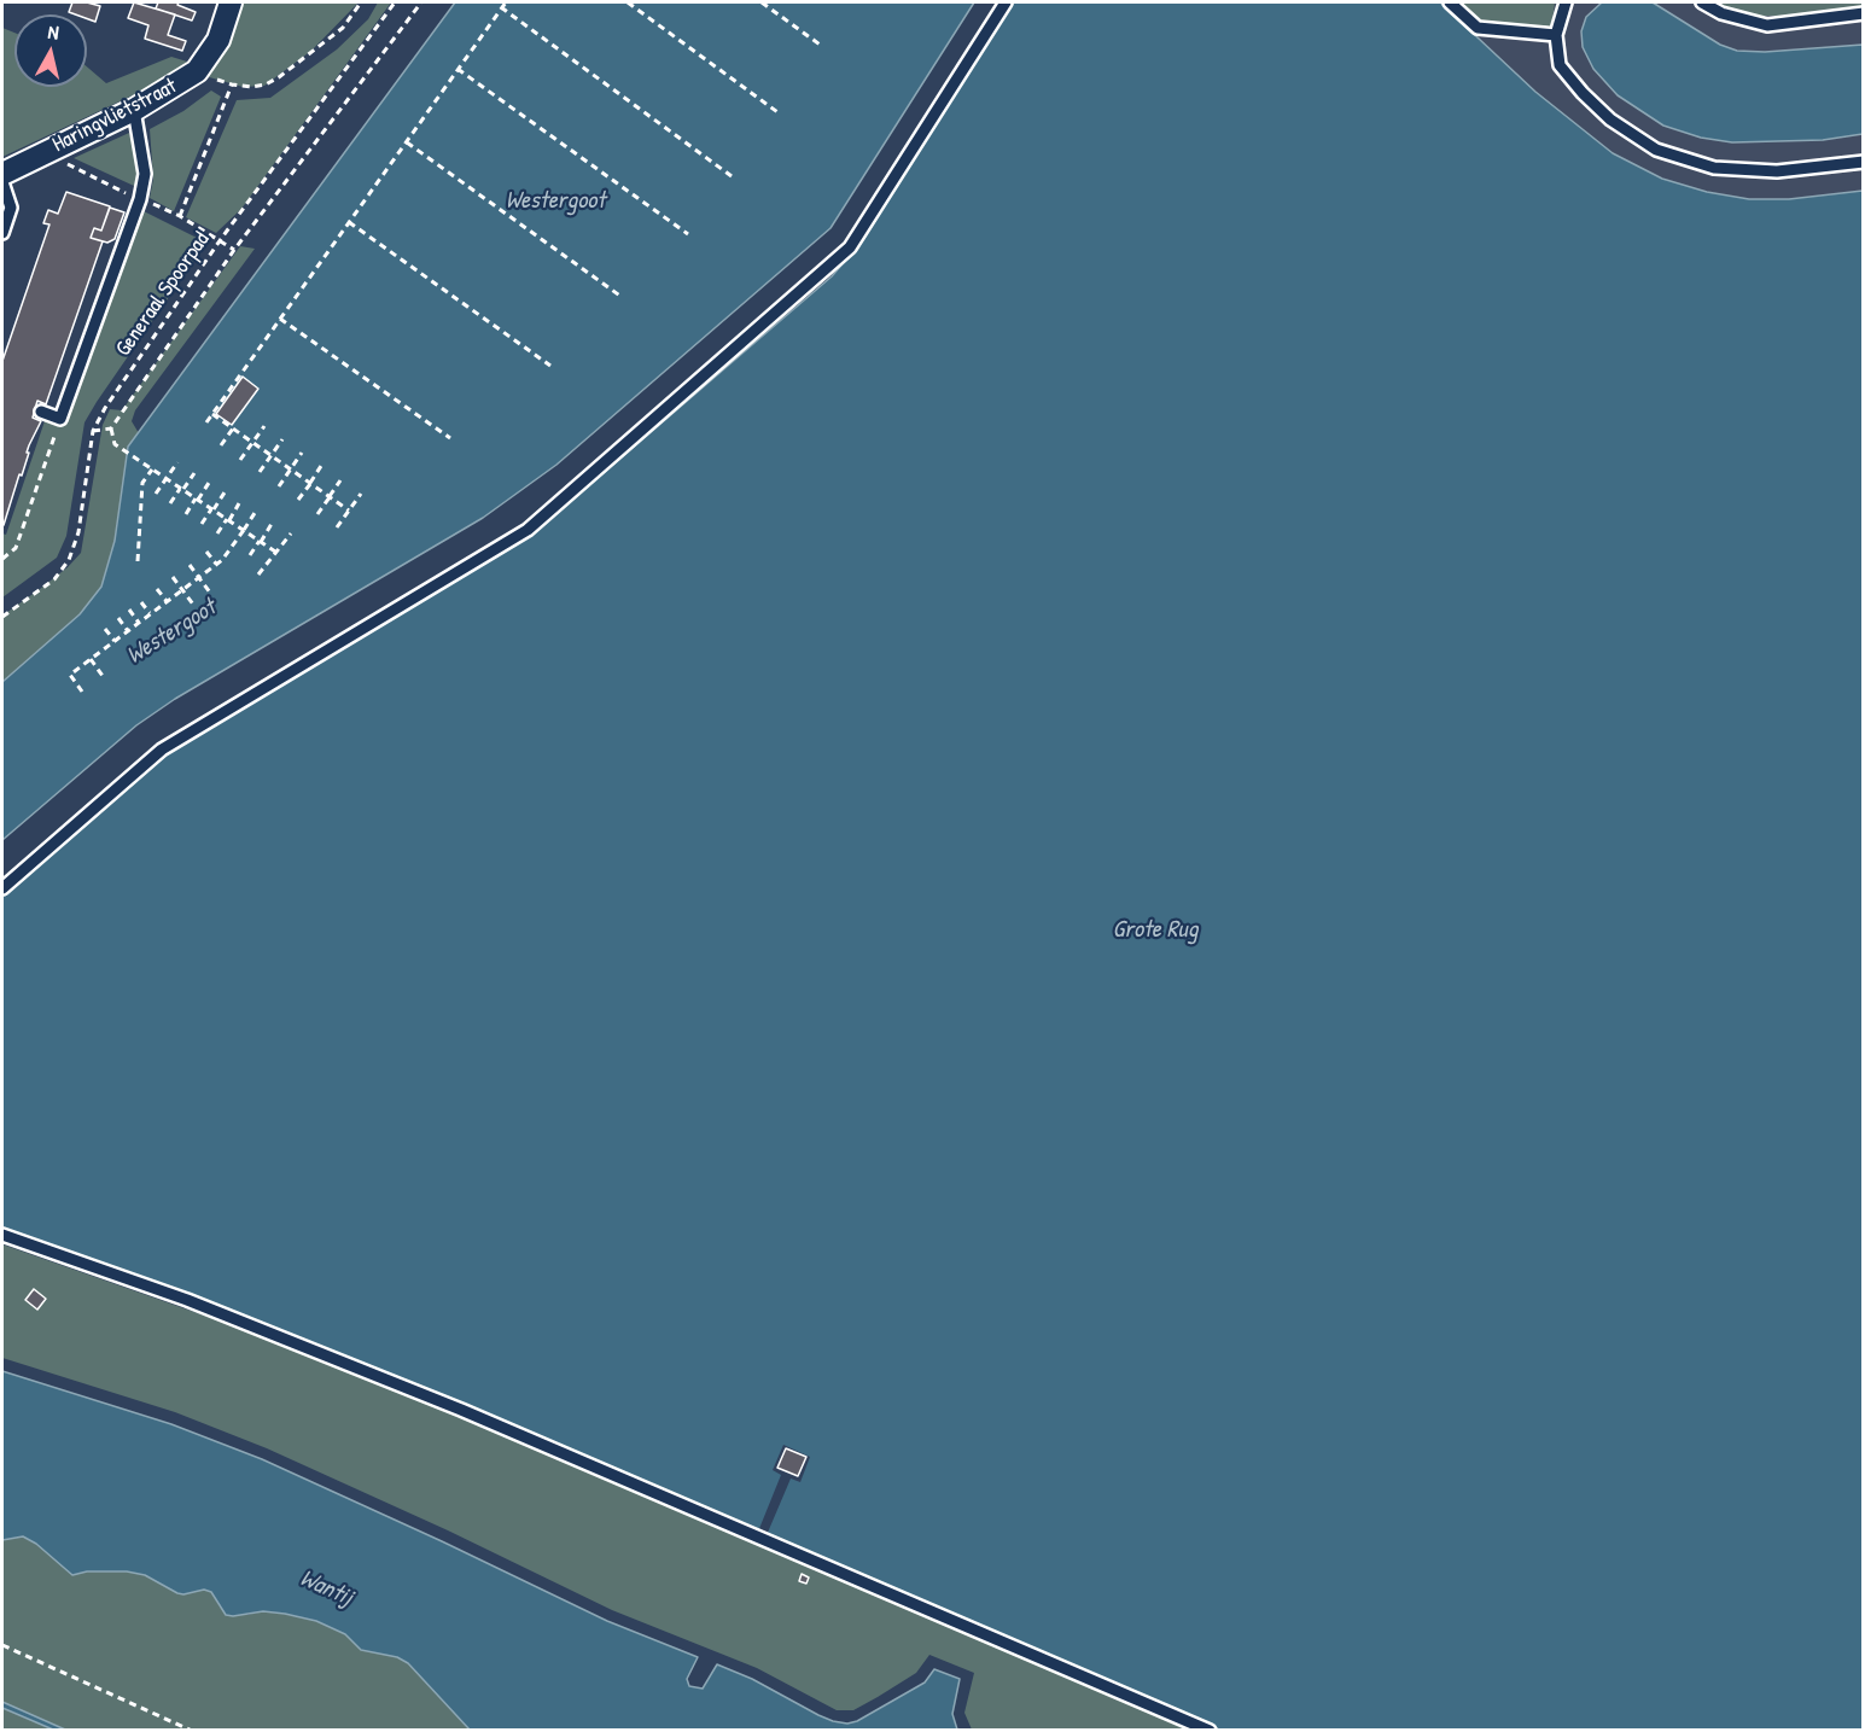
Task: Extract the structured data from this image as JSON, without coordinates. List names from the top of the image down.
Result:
{
  "streets": {
    "street": ["Haringvlietstraat"],
    "path": ["Generaal Spoorpad"]
  },
  "water": ["Westergoot", "Grote Rug", "Wantij"],
  "north": "top"
}
